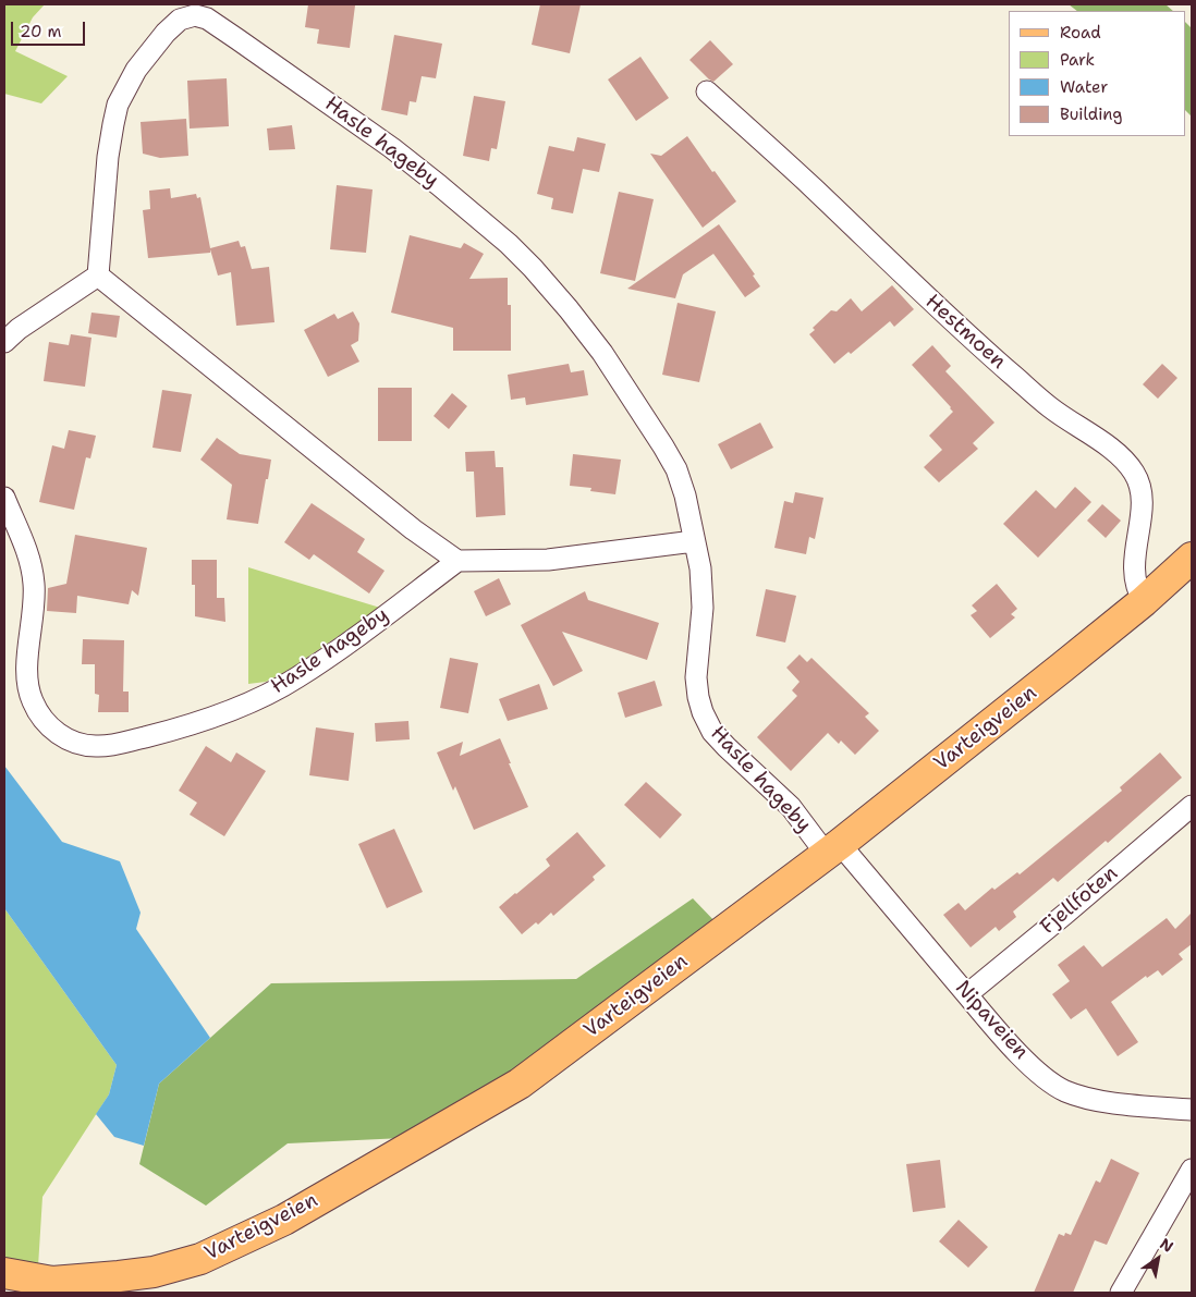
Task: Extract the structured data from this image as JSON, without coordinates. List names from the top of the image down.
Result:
{
  "streets": {
    "main road": ["Varteigveien"],
    "street": [
      "Hasle hageby",
      "Hestmoen",
      "Fjellfoten",
      "Nipaveien"
    ]
  },
  "crossings": [
    ["Hasle hageby", "Varteigveien"],
    ["Hasle hageby", "Nipaveien"],
    ["Hestmoen", "Varteigveien"],
    ["Varteigveien", "Nipaveien"],
    ["Fjellfoten", "Nipaveien"]
  ],
  "legend": [
    "Road",
    "Park",
    "Water",
    "Building"
  ],
  "scale_bar": "20 m",
  "north": "top right"
}
